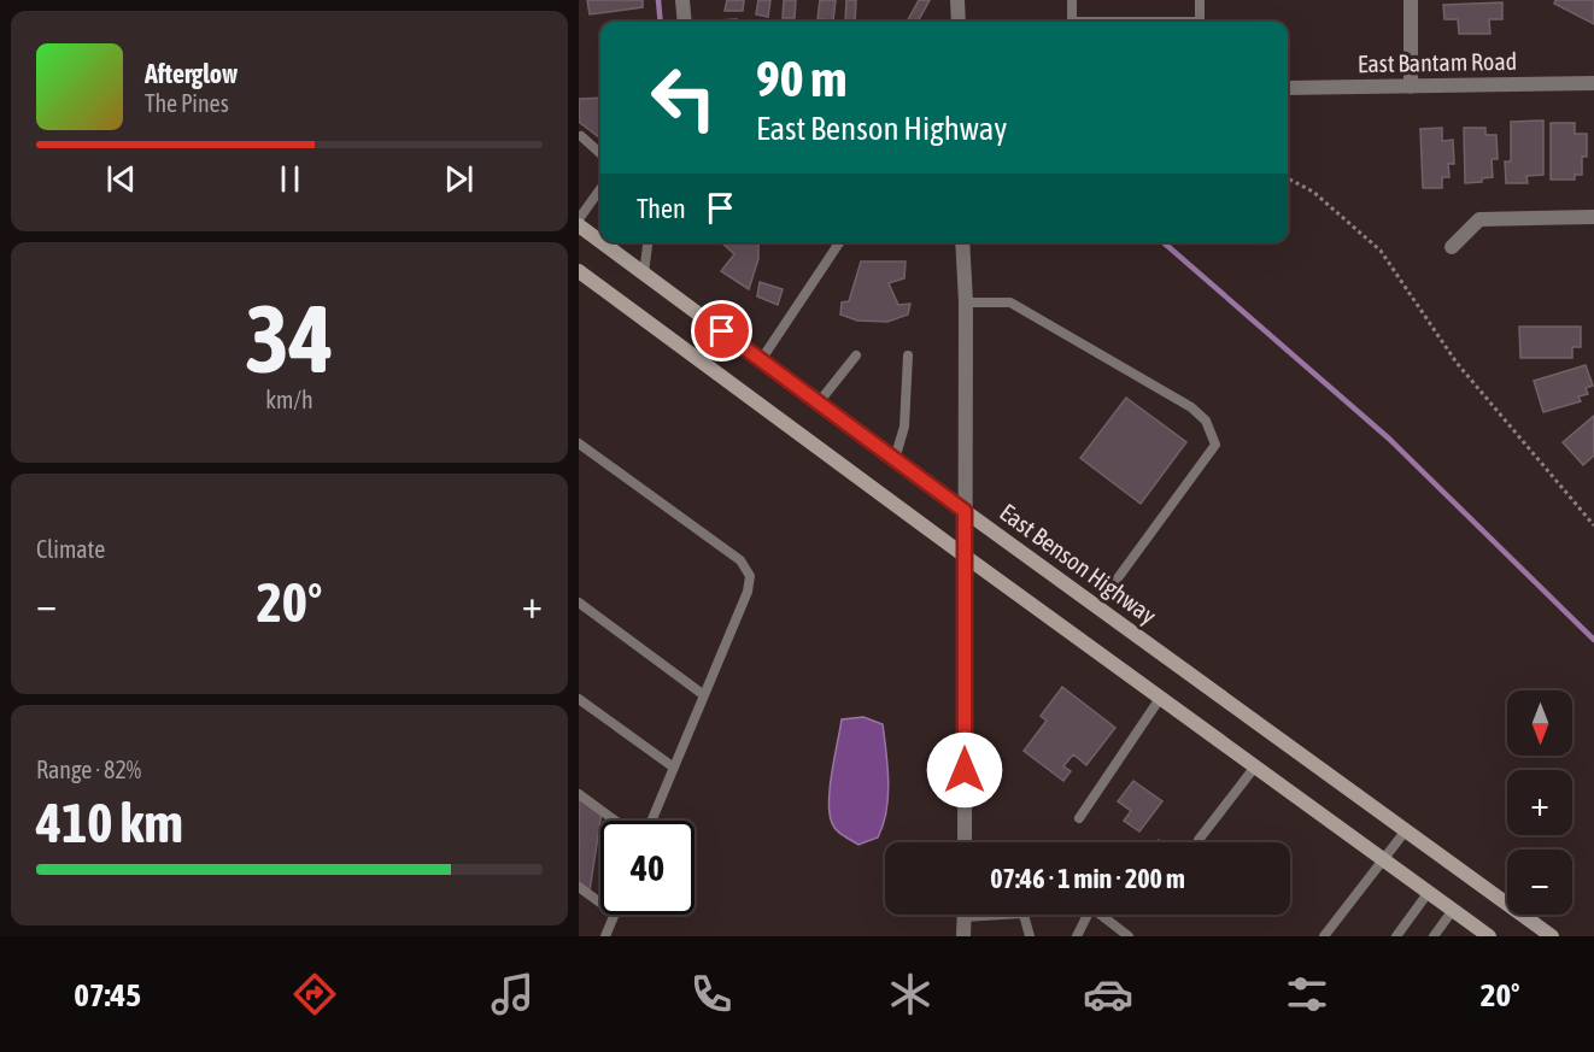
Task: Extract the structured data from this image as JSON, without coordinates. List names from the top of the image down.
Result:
{
  "streets": {
    "main road": ["East Benson Highway"],
    "street": ["East Bantam Road"]
  },
  "north": "bottom",
  "page": {
    "turn": ["90 m", "East Benson Highway"],
    "song": ["Afterglow", "The Pines"],
    "then": "Then",
    "tile": [
      ["34", "km/h"],
      "Climate",
      ["Range · 82%", "410 km"]
    ],
    "heat": ["−", "20°", "+"],
    "map_buttons": ["+", "−"],
    "limit": "40",
    "trip": "07:46 · 1 min · 200 m",
    "tabs": ["07:45", "20°"]
  }
}
